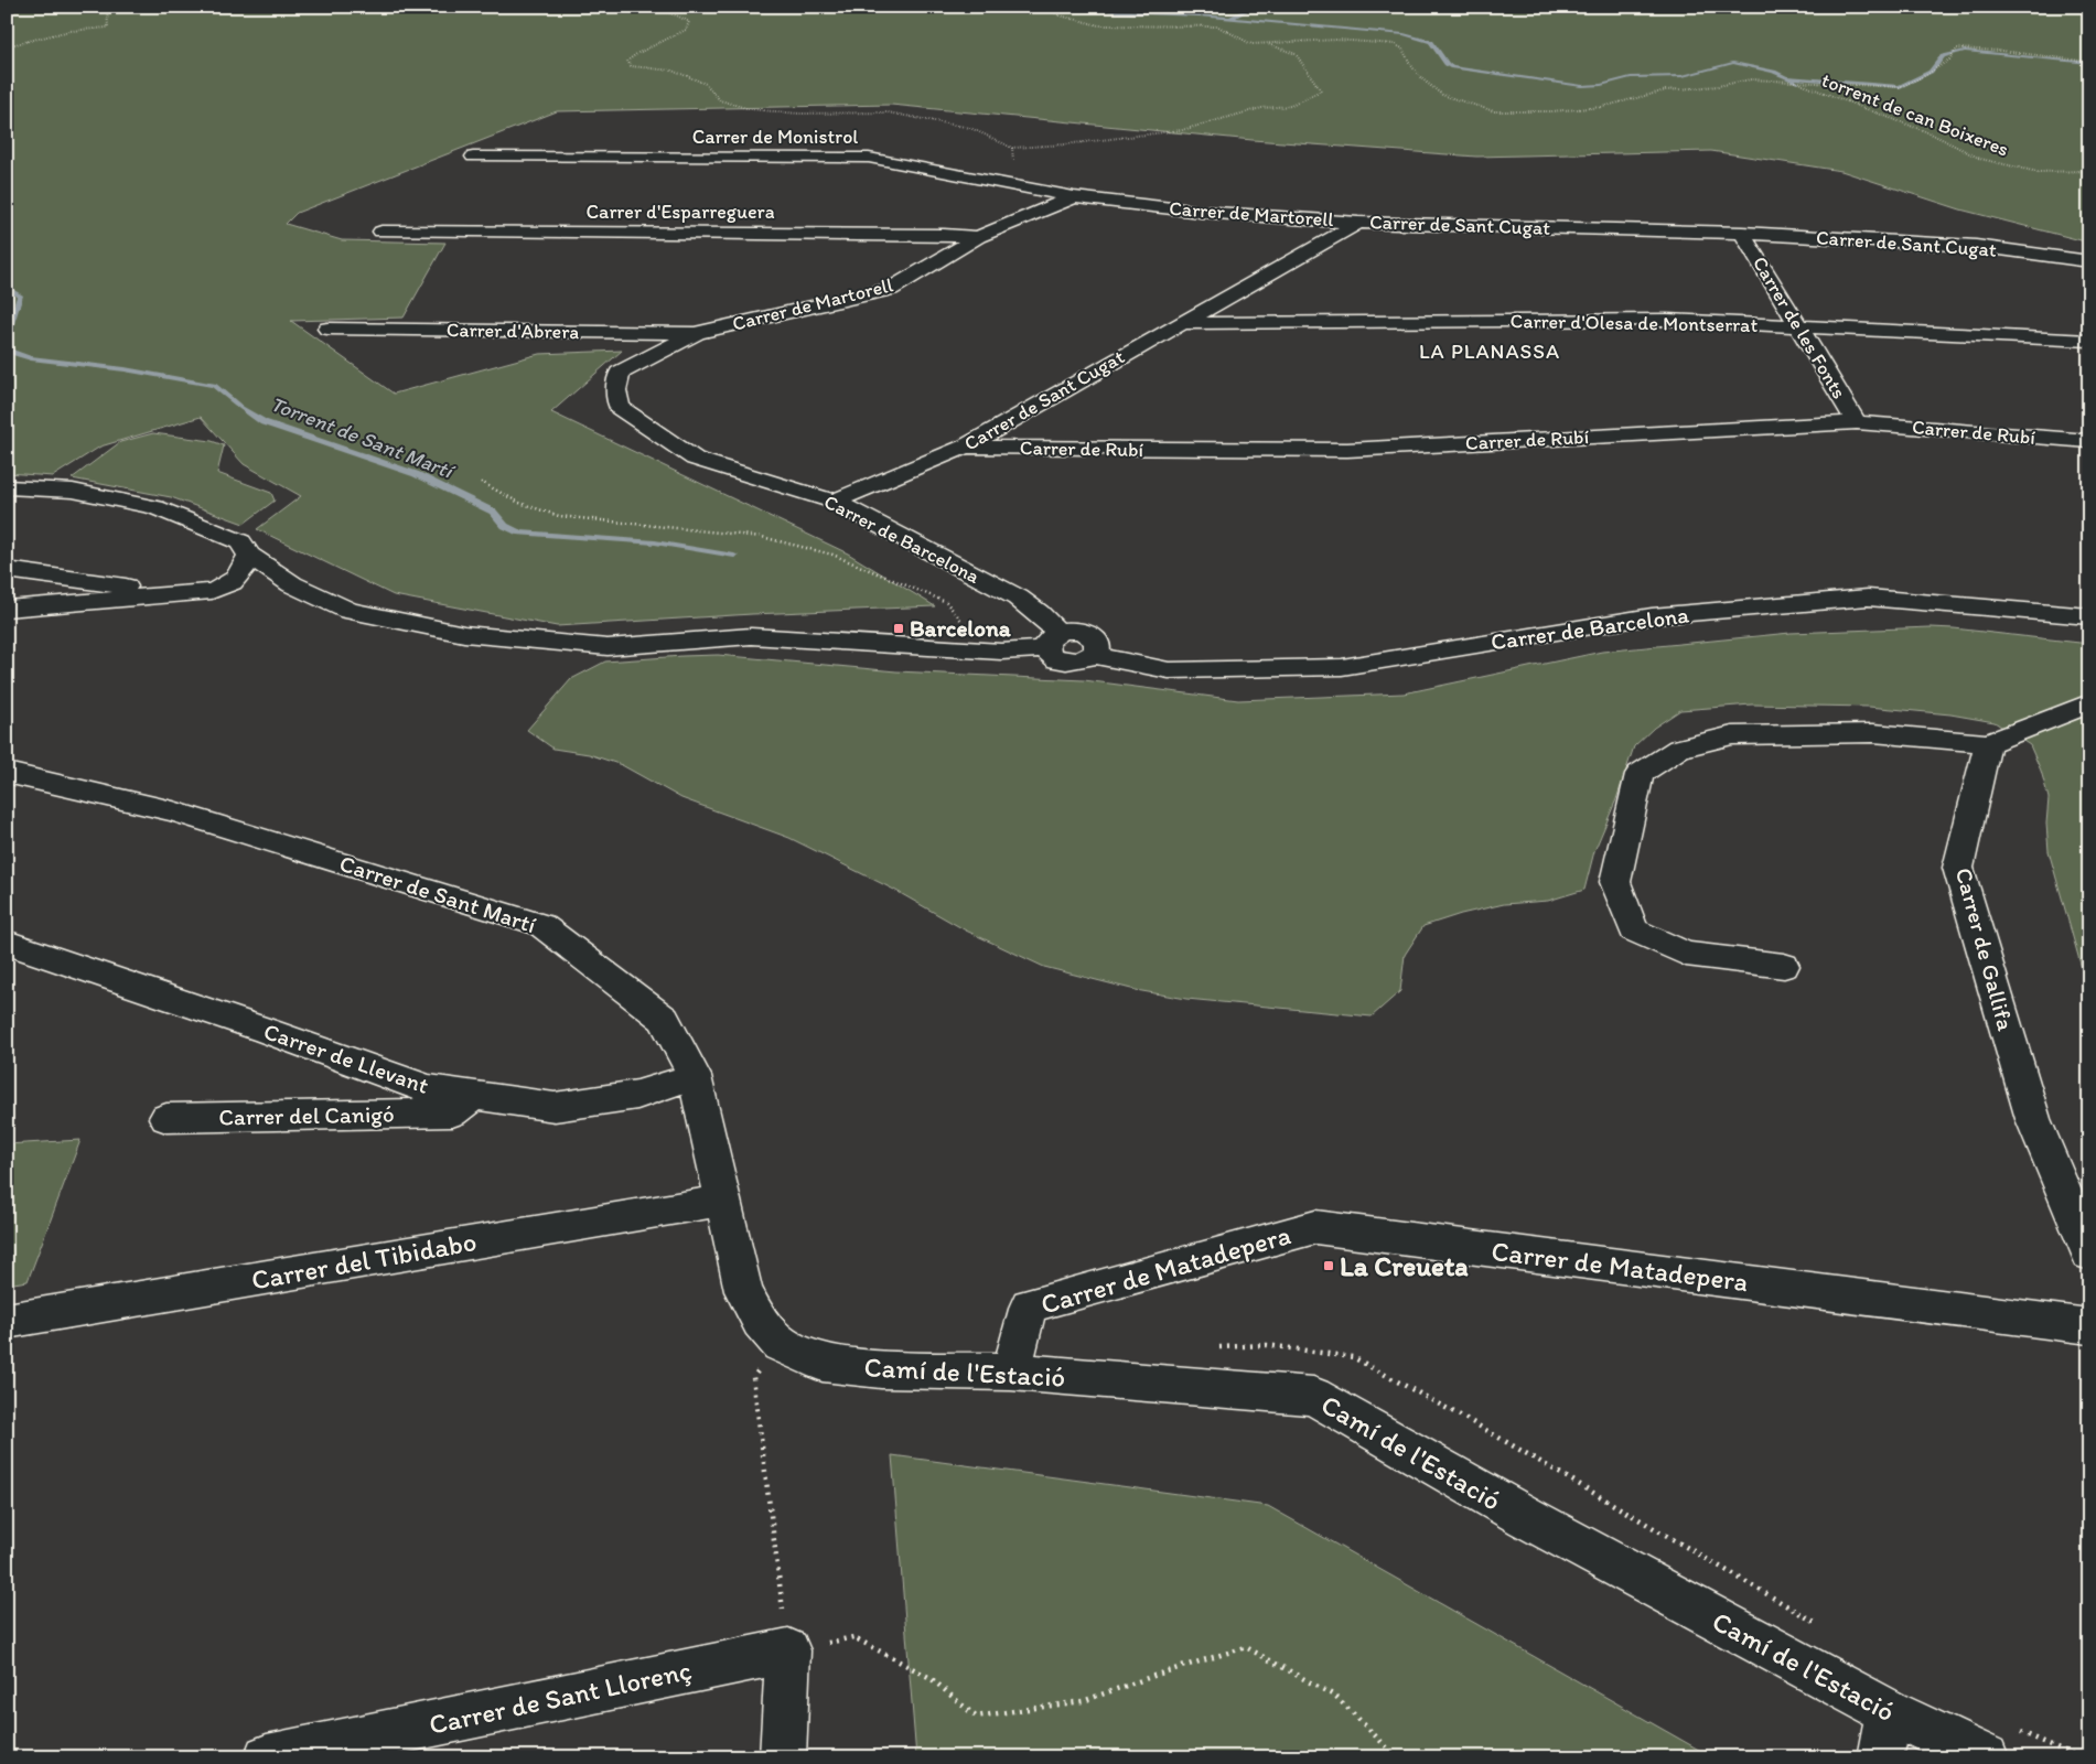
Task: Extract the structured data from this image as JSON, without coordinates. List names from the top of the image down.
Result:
{
  "streets": {
    "street": [
      "Carrer de Monistrol",
      "Carrer d'Esparreguera",
      "Carrer de Martorell",
      "Carrer de Sant Cugat",
      "Carrer d'Olesa de Montserrat",
      "Carrer de les Fonts",
      "Carrer d'Abrera",
      "Carrer de Rubí",
      "Carrer de Barcelona",
      "Carrer de Sant Martí",
      "Carrer de Gallifa",
      "Carrer de Llevant",
      "Carrer del Canigó",
      "Carrer del Tibidabo",
      "Carrer de Matadepera",
      "Camí de l'Estació",
      "Carrer de Sant Llorenç"
    ],
    "path": ["torrent de can Boixeres"]
  },
  "crossings": [
    ["Carrer de Monistrol", "Carrer de Martorell"],
    ["Carrer d'Esparreguera", "Carrer de Martorell"],
    ["Carrer de Martorell", "Carrer de Sant Cugat"],
    ["Carrer de Martorell", "Carrer d'Abrera"],
    ["Carrer de Martorell", "Carrer de Barcelona"],
    ["Carrer de Sant Cugat", "Carrer d'Olesa de Montserrat"],
    ["Carrer de Sant Cugat", "Carrer de les Fonts"],
    ["Carrer de Sant Cugat", "Carrer de Rubí"],
    ["Carrer de Sant Cugat", "Carrer de Barcelona"],
    ["Carrer d'Olesa de Montserrat", "Carrer de les Fonts"],
    ["Carrer de les Fonts", "Carrer de Rubí"],
    ["Carrer de Sant Martí", "Carrer de Llevant"],
    ["Carrer de Sant Martí", "Carrer del Tibidabo"],
    ["Carrer de Sant Martí", "Camí de l'Estació"],
    ["Carrer de Llevant", "Carrer del Canigó"],
    ["Carrer de Matadepera", "Camí de l'Estació"]
  ],
  "districts": ["LA PLANASSA"],
  "water": ["Torrent de Sant Martí"],
  "places": {
    "transit": ["Barcelona", "La Creueta"]
  }
}
